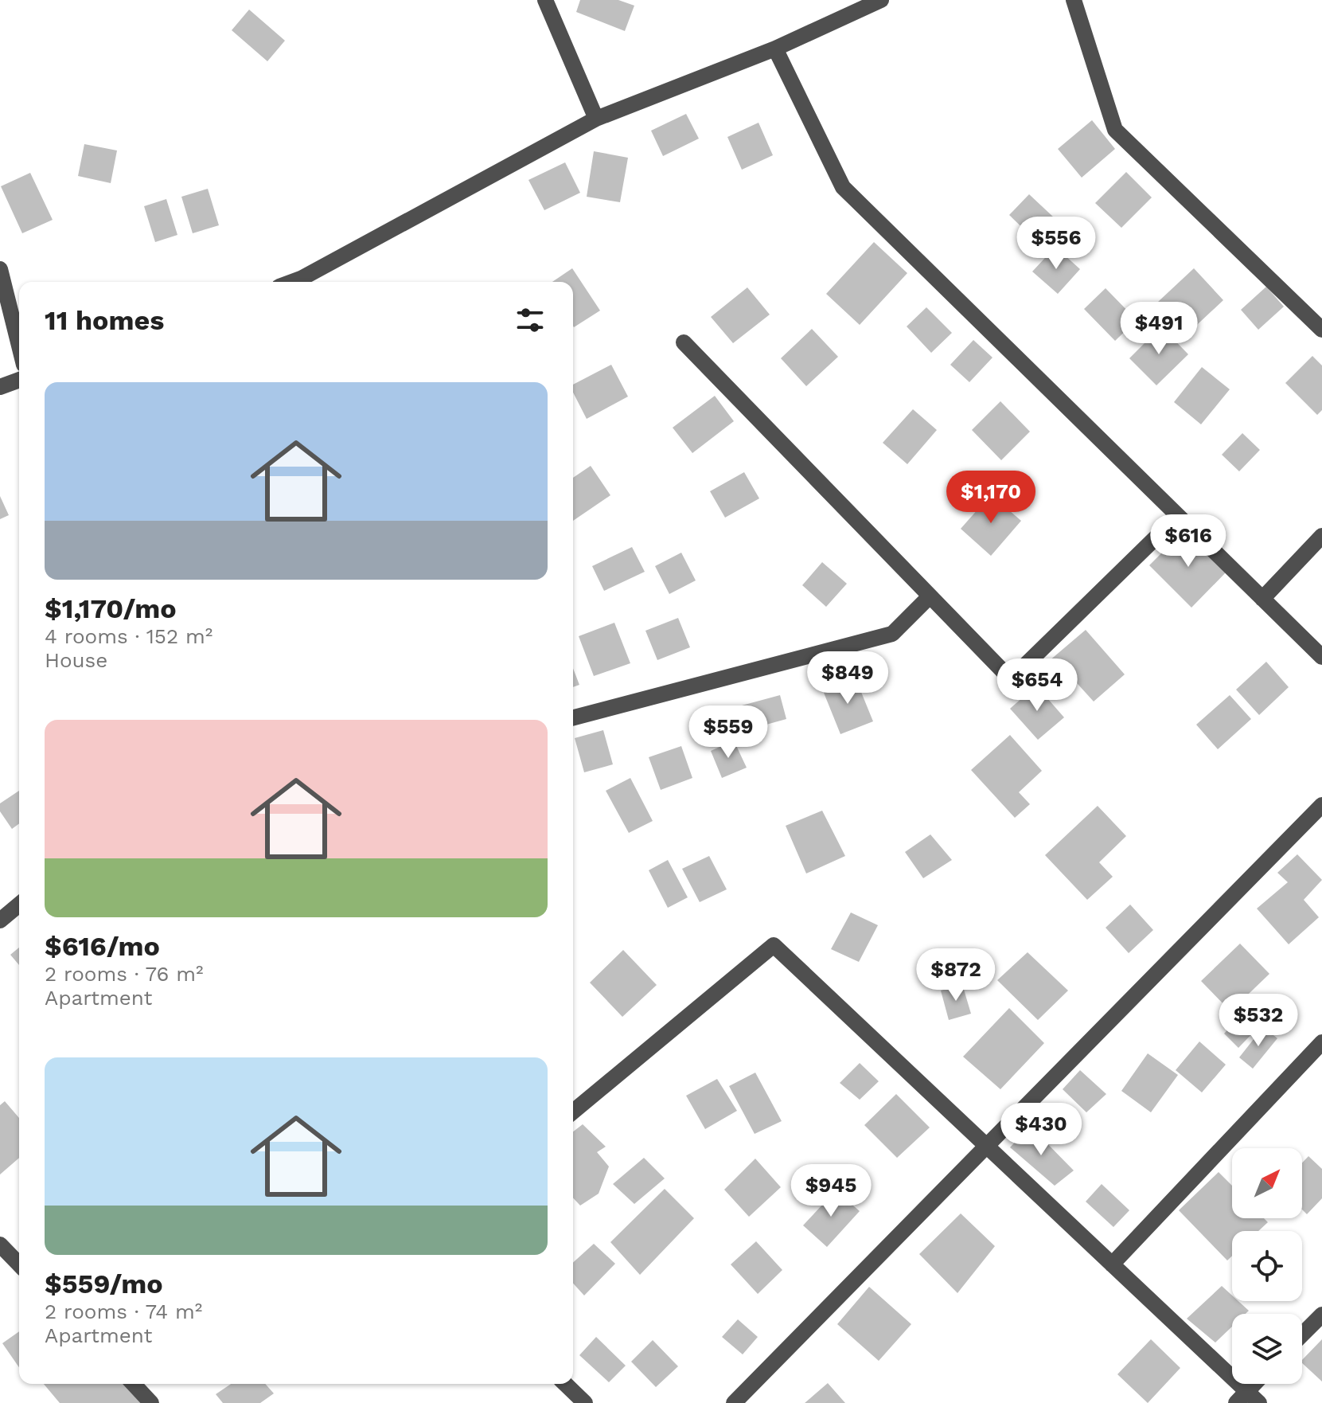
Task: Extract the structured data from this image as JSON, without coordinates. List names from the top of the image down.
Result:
{
  "north": "top right",
  "page": {
    "price": [
      "$556",
      "$491",
      "$1,170",
      "$616",
      "$849",
      "$654",
      "$559",
      "$872",
      "$532",
      "$430",
      "$945"
    ],
    "heading": "11 homes",
    "list": [
      {
        "name": "$1,170/mo",
        "note": "4 rooms · 152 m² · House"
      },
      {
        "name": "$616/mo",
        "note": "2 rooms · 76 m² · Apartment"
      },
      {
        "name": "$559/mo",
        "note": "2 rooms · 74 m² · Apartment"
      }
    ]
  }
}
